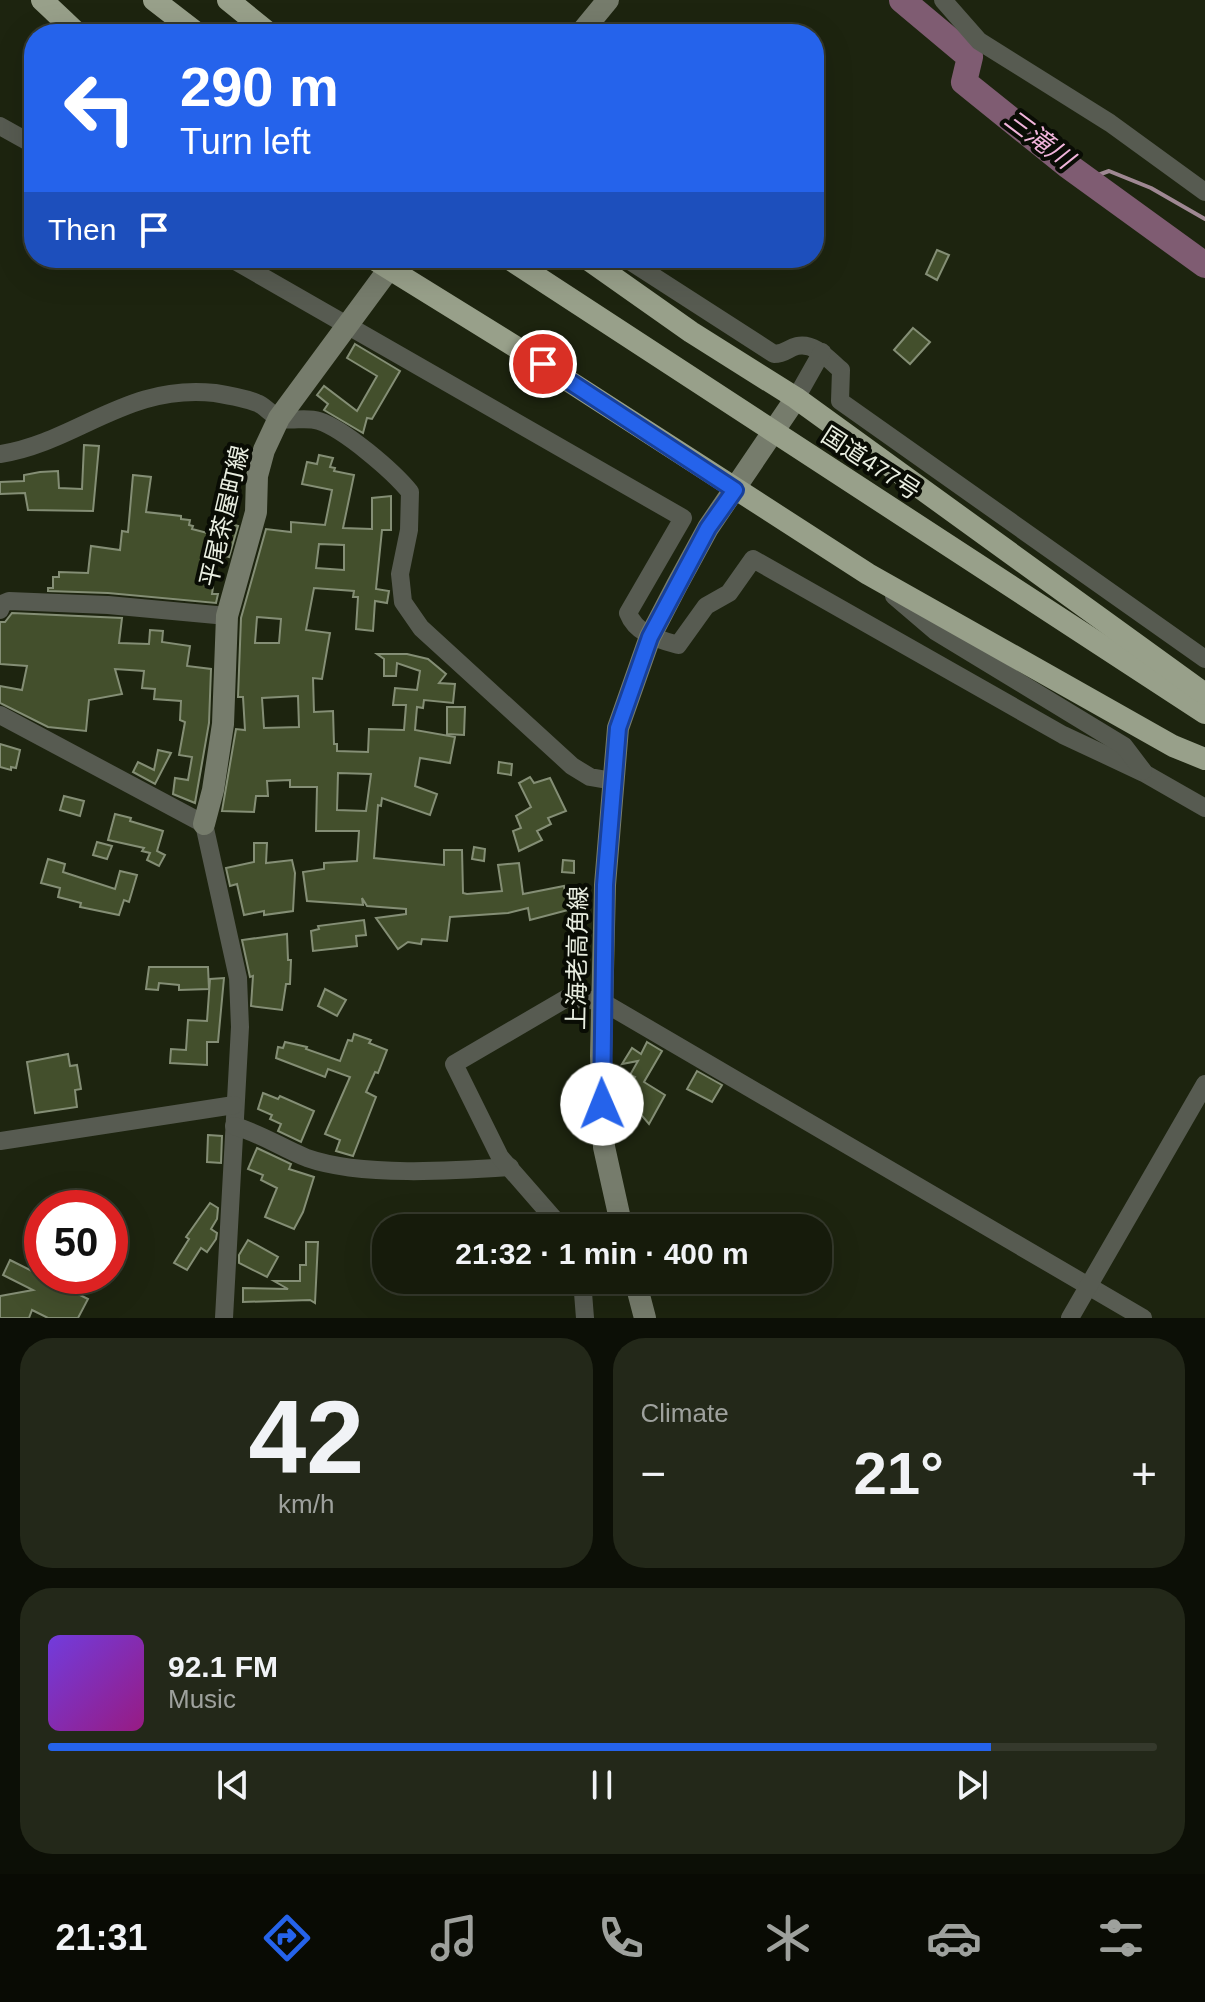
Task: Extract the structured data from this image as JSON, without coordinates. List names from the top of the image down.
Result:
{
  "streets": {
    "highway": ["国道477号"],
    "main road": ["平尾茶屋町線", "上海老高角線"]
  },
  "water": ["三滝川"],
  "page": {
    "turn": ["290 m", "Turn left"],
    "then": "Then",
    "limit": "50",
    "trip": "21:32 · 1 min · 400 m",
    "tile": [
      ["42", "km/h"],
      "Climate"
    ],
    "heat": ["−", "21°", "+"],
    "song": ["92.1 FM", "Music"],
    "tabs": "21:31"
  }
}
